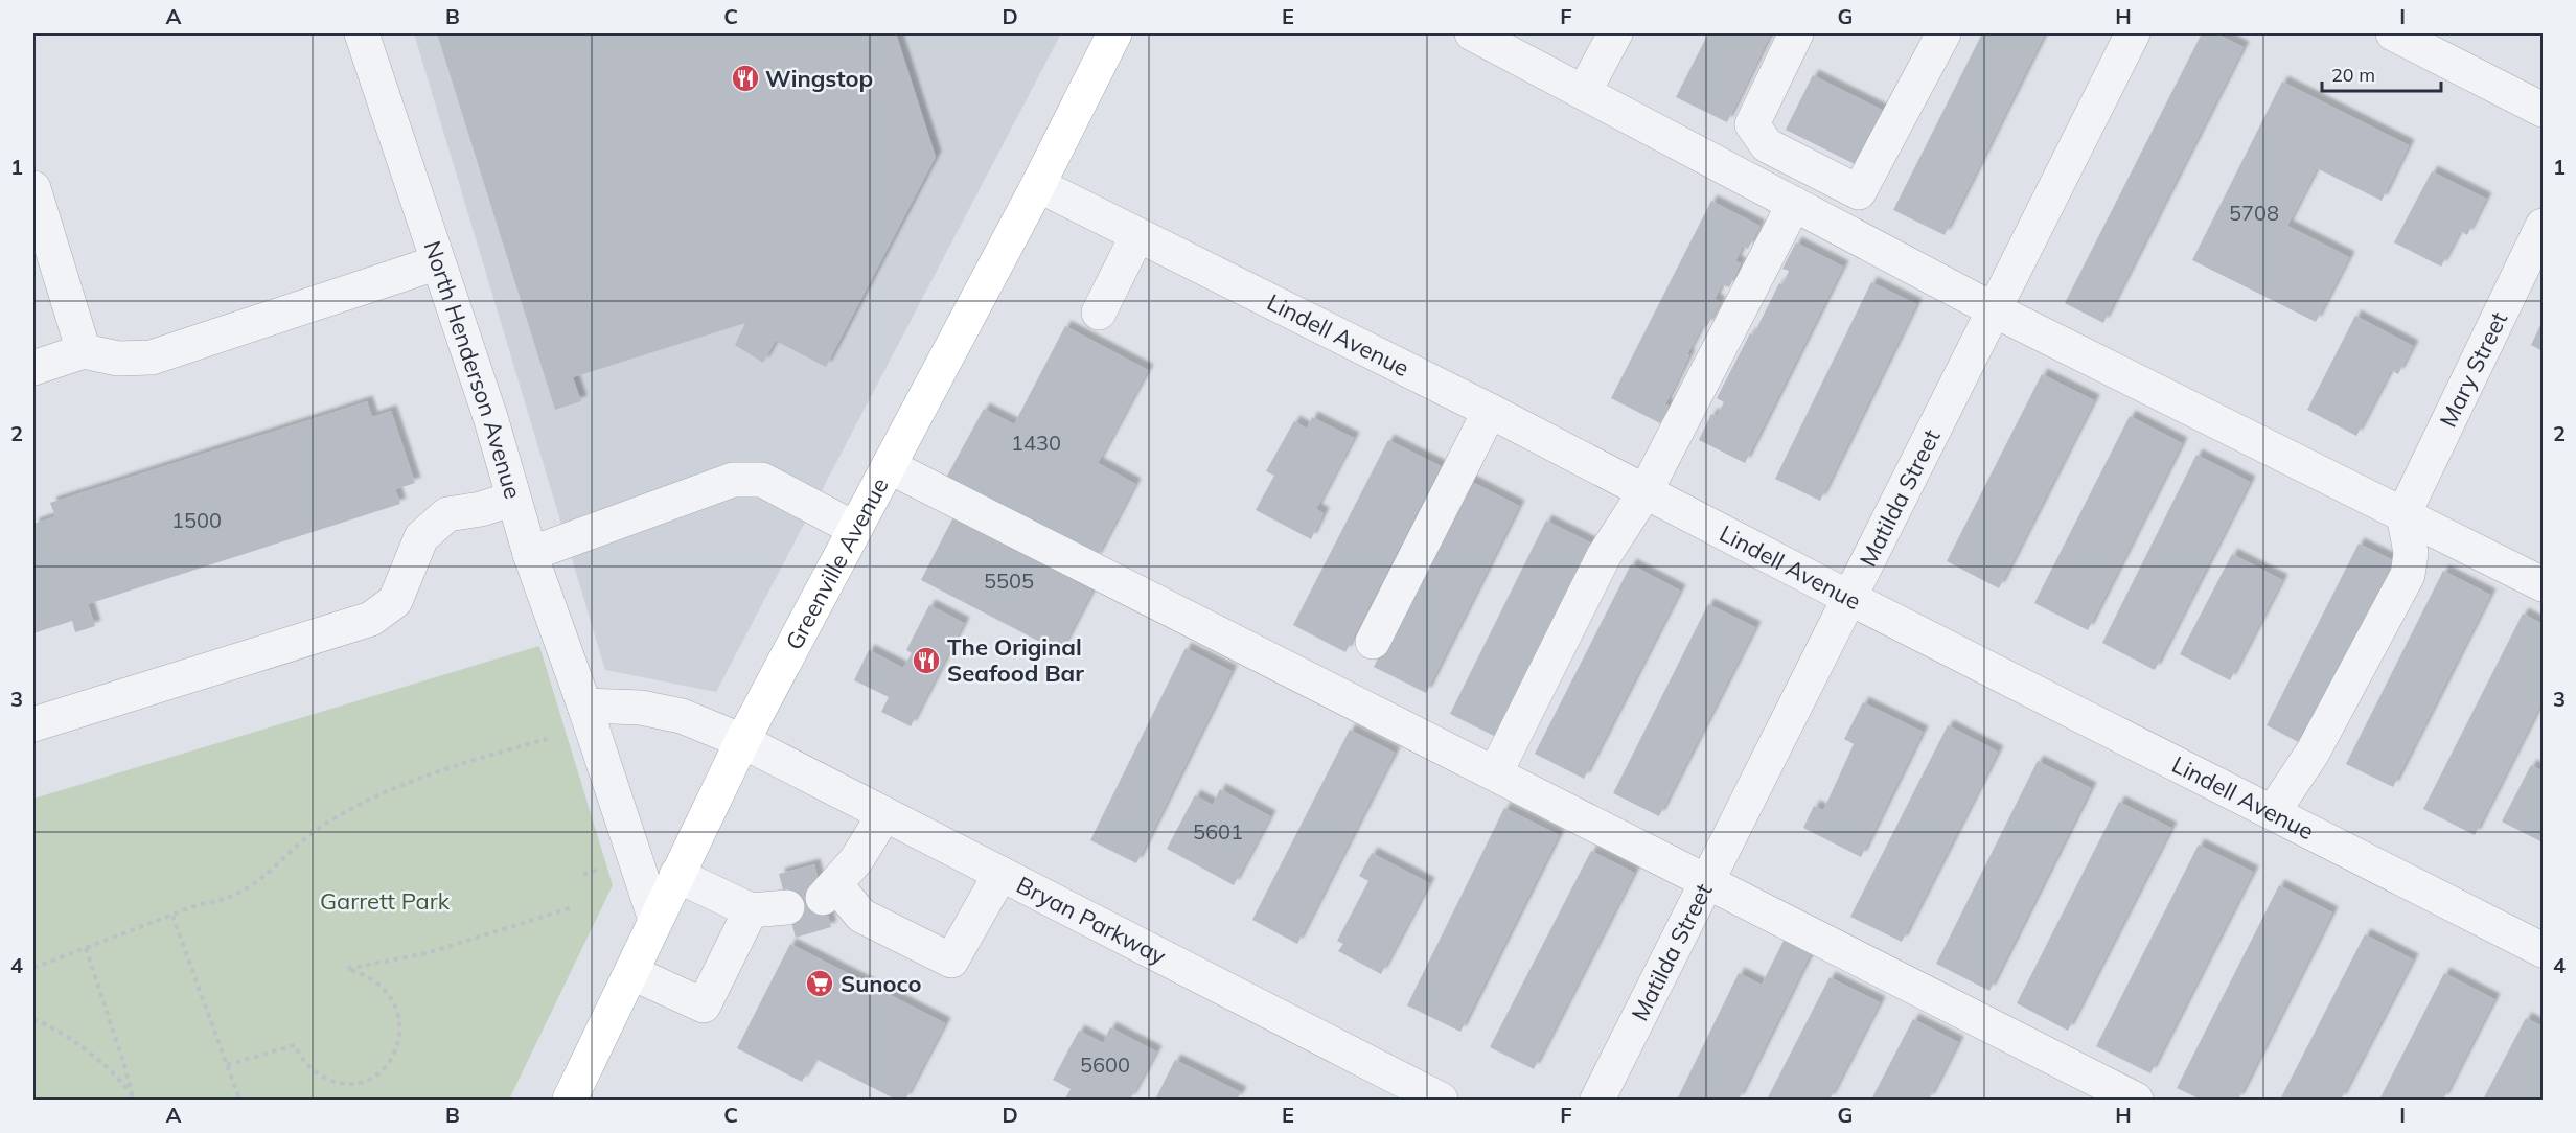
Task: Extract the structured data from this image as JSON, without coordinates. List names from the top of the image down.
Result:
{
  "streets": {
    "main road": ["Greenville Avenue"],
    "street": [
      "Lindell Avenue",
      "North Henderson Avenue",
      "Mary Street",
      "Matilda Street",
      "Bryan Parkway"
    ]
  },
  "crossings": [
    ["Lindell Avenue", "Matilda Street"],
    ["Lindell Avenue", "Greenville Avenue"],
    ["North Henderson Avenue", "Greenville Avenue"],
    ["Greenville Avenue", "Bryan Parkway"]
  ],
  "parks": ["Garrett Park"],
  "places": {
    "restaurant": ["Wingstop", "The Original Seafood Bar"],
    "supermarket": ["Sunoco"]
  },
  "house_numbers": [
    "5708",
    "1430",
    "1500",
    "5505",
    "5601",
    "5600"
  ],
  "scale_bar": "20 m",
  "grid": {
    "columns": [
      "A",
      "B",
      "C",
      "D",
      "E",
      "F",
      "G",
      "H",
      "I"
    ],
    "rows": [
      "1",
      "2",
      "3",
      "4"
    ]
  }
}
